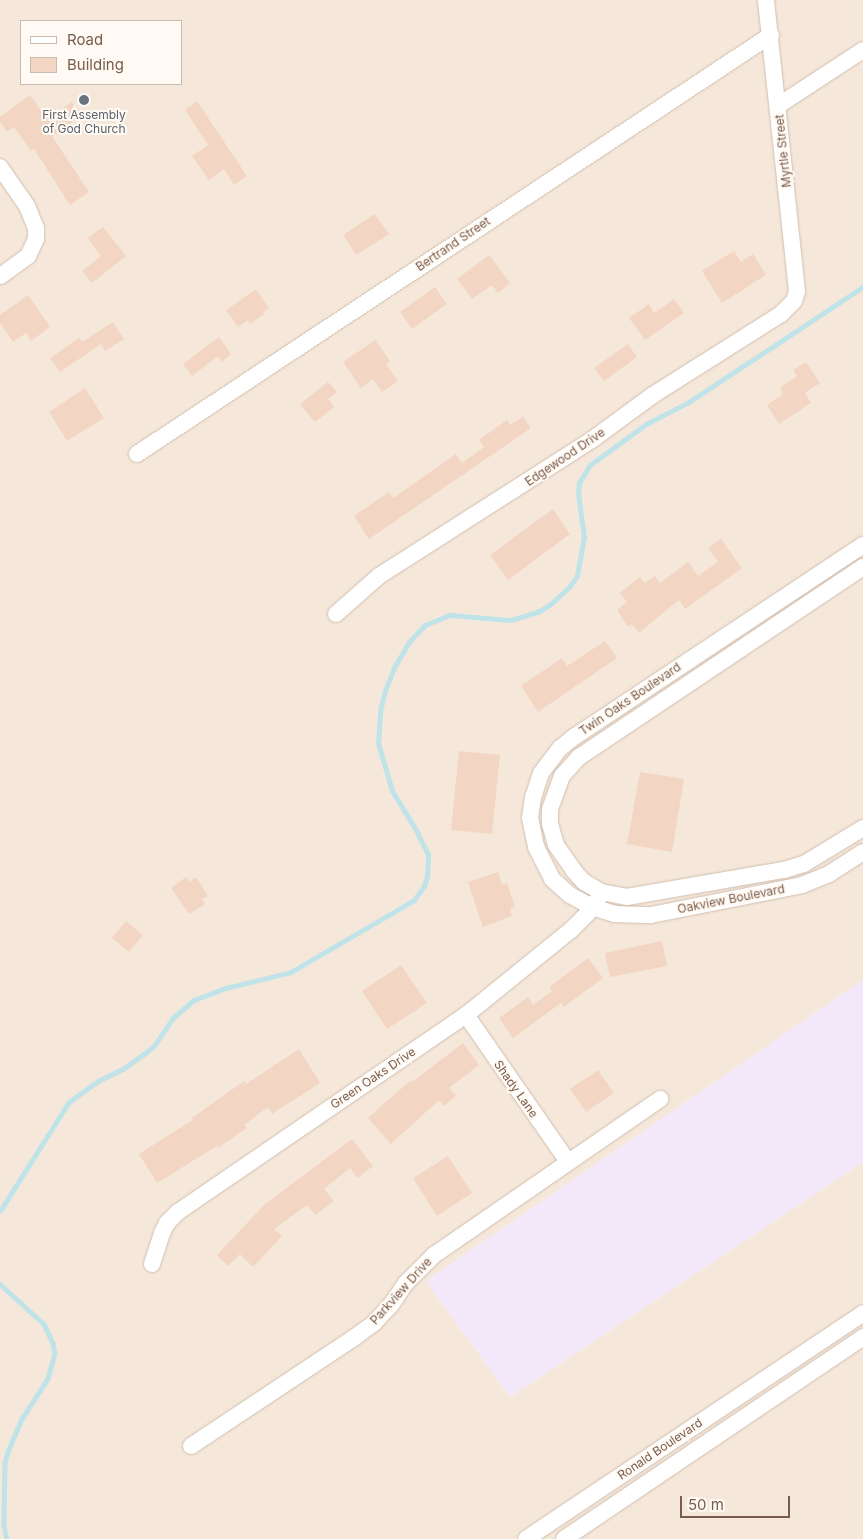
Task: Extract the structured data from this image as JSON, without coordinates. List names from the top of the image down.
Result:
{
  "streets": {
    "street": [
      "Myrtle Street",
      "Bertrand Street",
      "Edgewood Drive",
      "Twin Oaks Boulevard",
      "Oakview Boulevard",
      "Green Oaks Drive",
      "Shady Lane",
      "Parkview Drive",
      "Ronald Boulevard"
    ]
  },
  "crossings": [
    ["Myrtle Street", "Bertrand Street"],
    ["Myrtle Street", "Edgewood Drive"],
    ["Twin Oaks Boulevard", "Oakview Boulevard"],
    ["Twin Oaks Boulevard", "Green Oaks Drive"],
    ["Oakview Boulevard", "Green Oaks Drive"],
    ["Green Oaks Drive", "Shady Lane"],
    ["Shady Lane", "Parkview Drive"]
  ],
  "places": ["First Assembly of God Church"],
  "legend": ["Road", "Building"],
  "scale_bar": "50 m"
}
